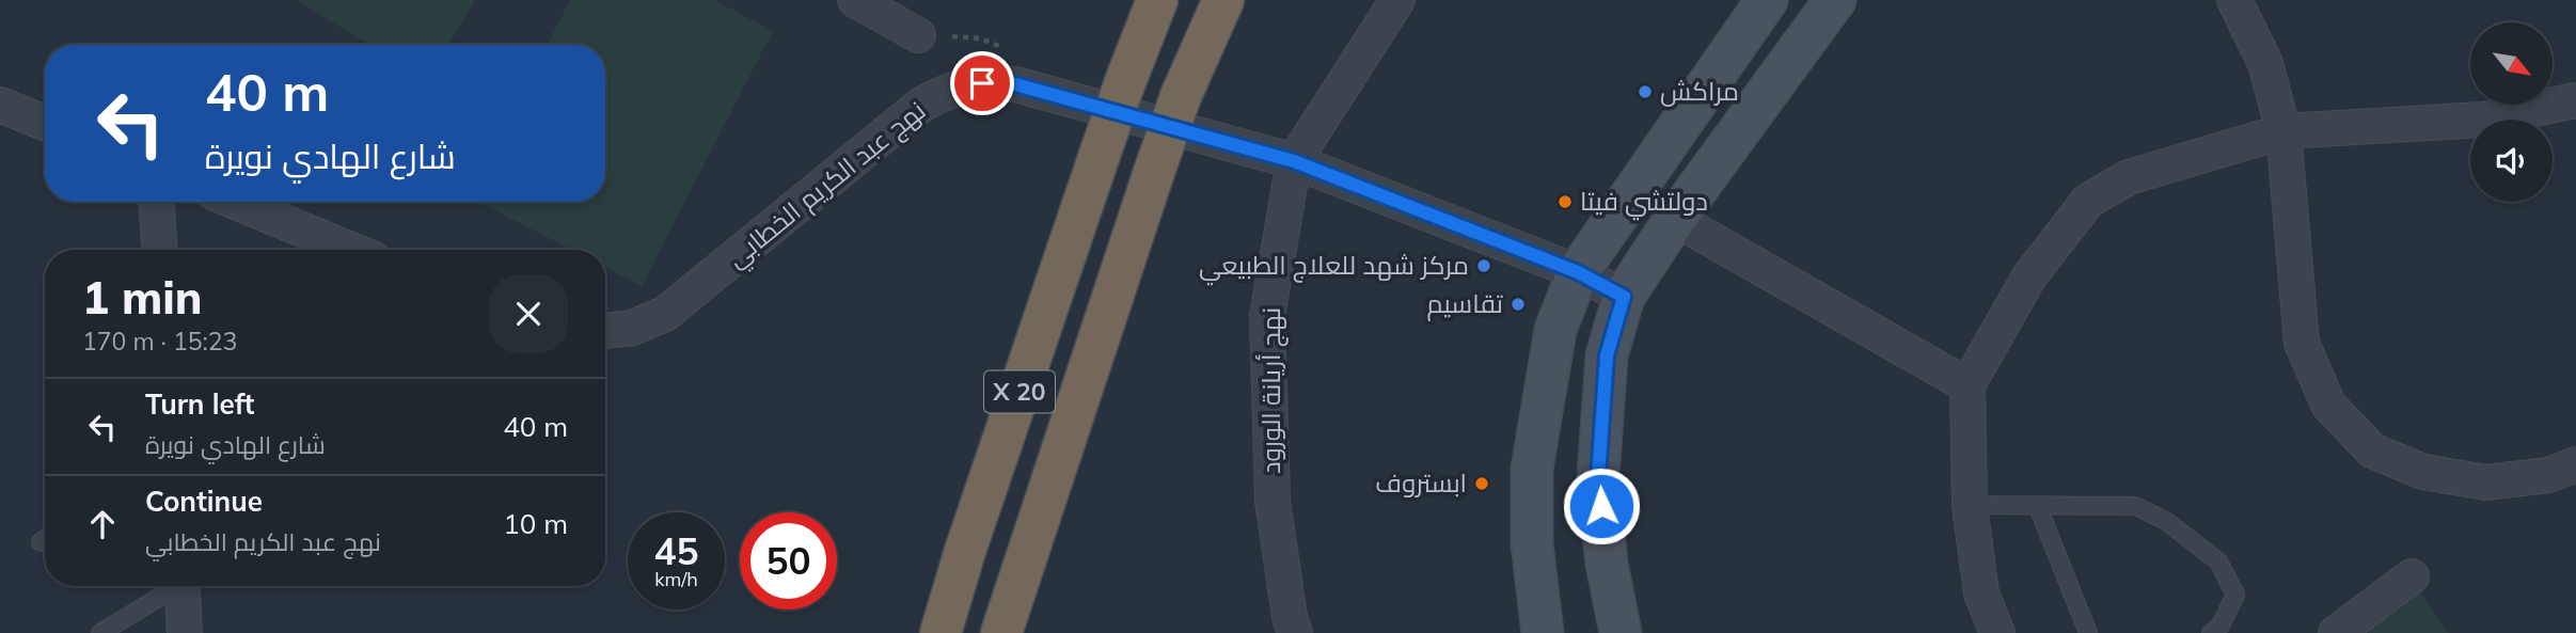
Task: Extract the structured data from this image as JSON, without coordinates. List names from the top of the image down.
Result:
{
  "streets": {
    "highway": ["X 20"],
    "street": ["نهج عبد الكريم الخطابي", "نهج أريانة الورود"]
  },
  "crossings": [
    ["نهج عبد الكريم الخطابي", "نهج أريانة الورود"]
  ],
  "places": [
    "مراكش",
    "دولتشي فيتا",
    "مركز شهد للعلاج الطبيعي",
    "تقاسيم",
    "ابستروف"
  ],
  "north": "bottom right",
  "page": {
    "turn": ["40 m", "شارع الهادي نويرة"],
    "heading": ["1 min", "170 m · 15:23"],
    "list": [
      {
        "name": "Turn left",
        "note": "شارع الهادي نويرة",
        "value": "40 m"
      },
      {
        "name": "Continue",
        "note": "نهج عبد الكريم الخطابي",
        "value": "10 m"
      }
    ],
    "speed": "45 km/h",
    "limit": "50"
  }
}
